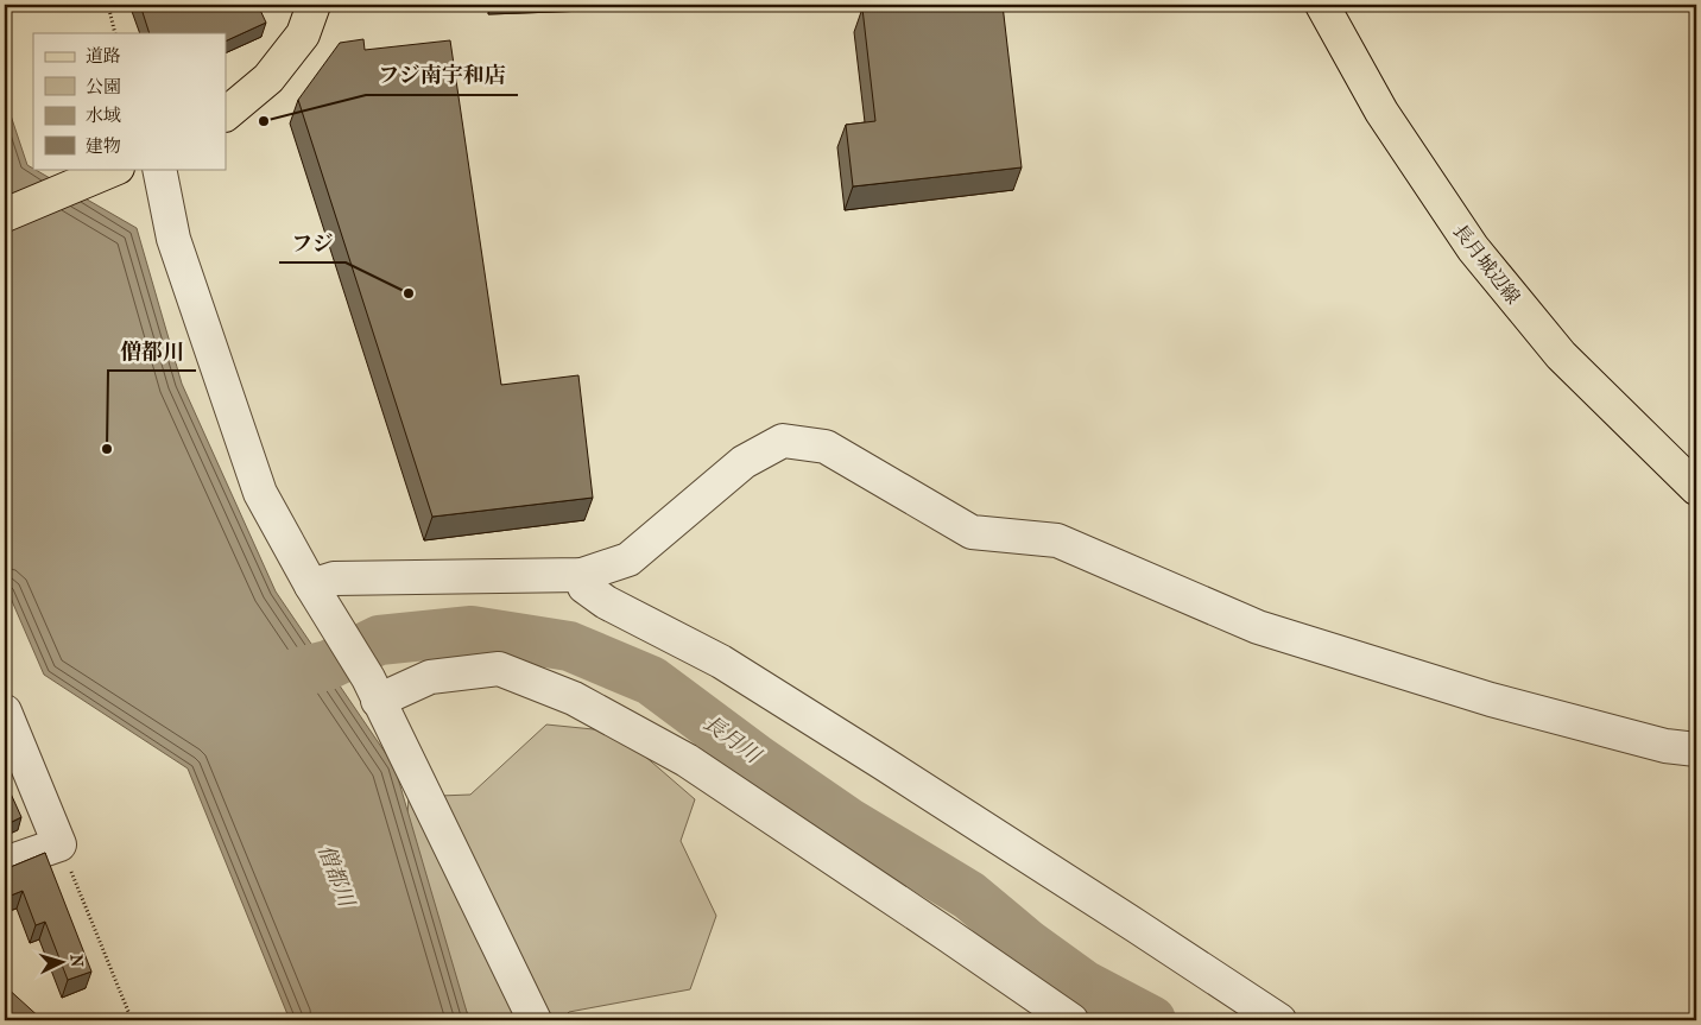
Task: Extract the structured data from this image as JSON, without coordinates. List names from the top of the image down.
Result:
{
  "streets": {
    "main road": ["長月城辺線"]
  },
  "water": ["長月川", "僧都川"],
  "places": ["フジ南宇和店", "フジ", "僧都川"],
  "legend": [
    "道路",
    "公園",
    "水域",
    "建物"
  ],
  "north": "right"
}
